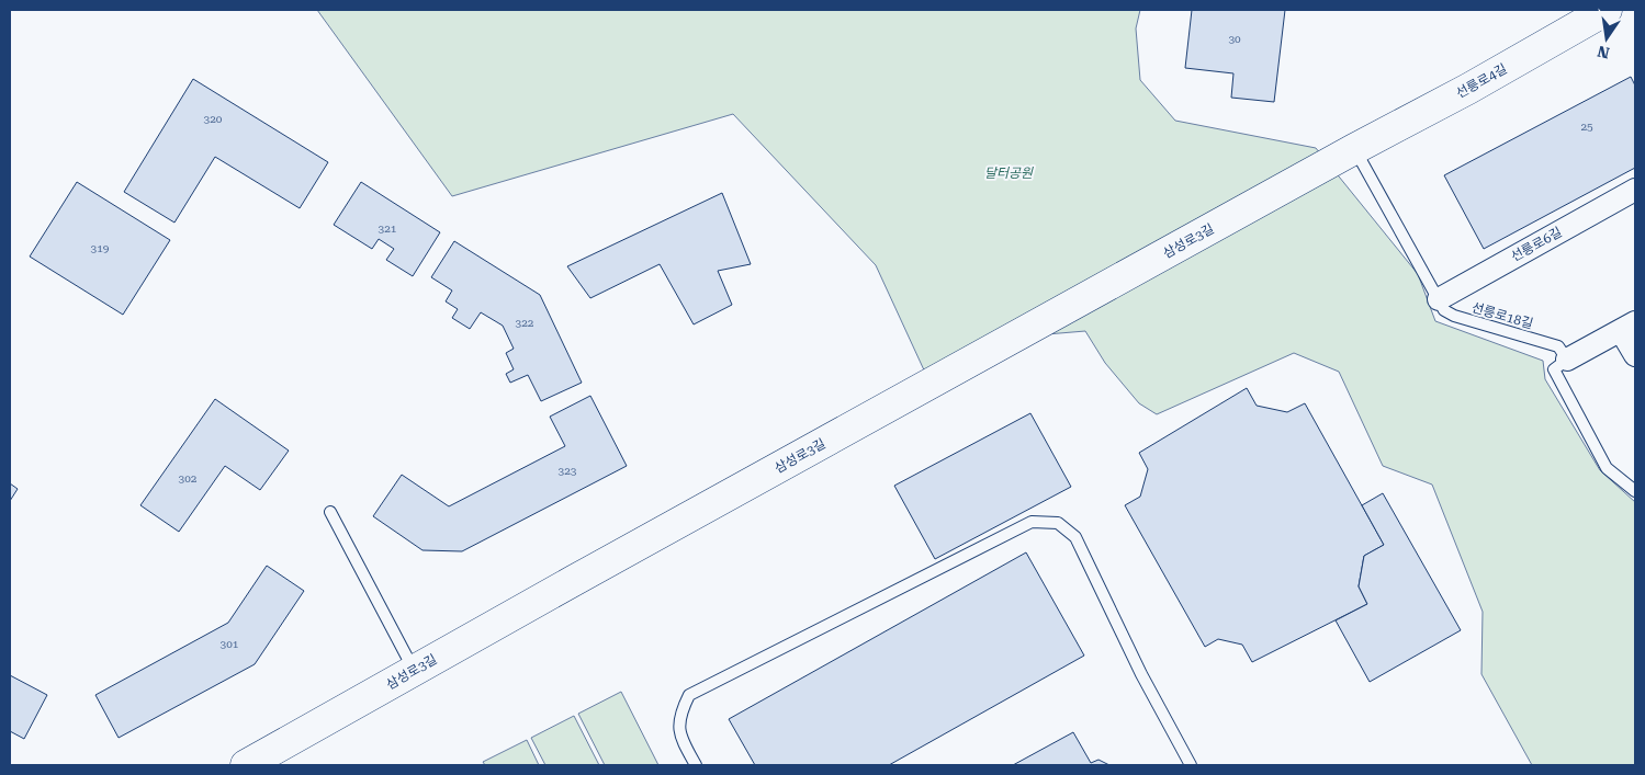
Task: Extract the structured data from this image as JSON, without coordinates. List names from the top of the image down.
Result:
{
  "streets": {
    "street": ["선릉로4길", "삼성로3길", "선릉로6길"],
    "lane": ["선릉로18길"]
  },
  "crossings": [
    ["선릉로4길", "삼성로3길"],
    ["선릉로4길", "선릉로18길"],
    ["삼성로3길", "선릉로18길"],
    ["선릉로6길", "선릉로18길"]
  ],
  "parks": ["달터공원"],
  "house_numbers": [
    "30",
    "320",
    "25",
    "321",
    "319",
    "322",
    "323",
    "302",
    "301"
  ],
  "north": "bottom"
}
